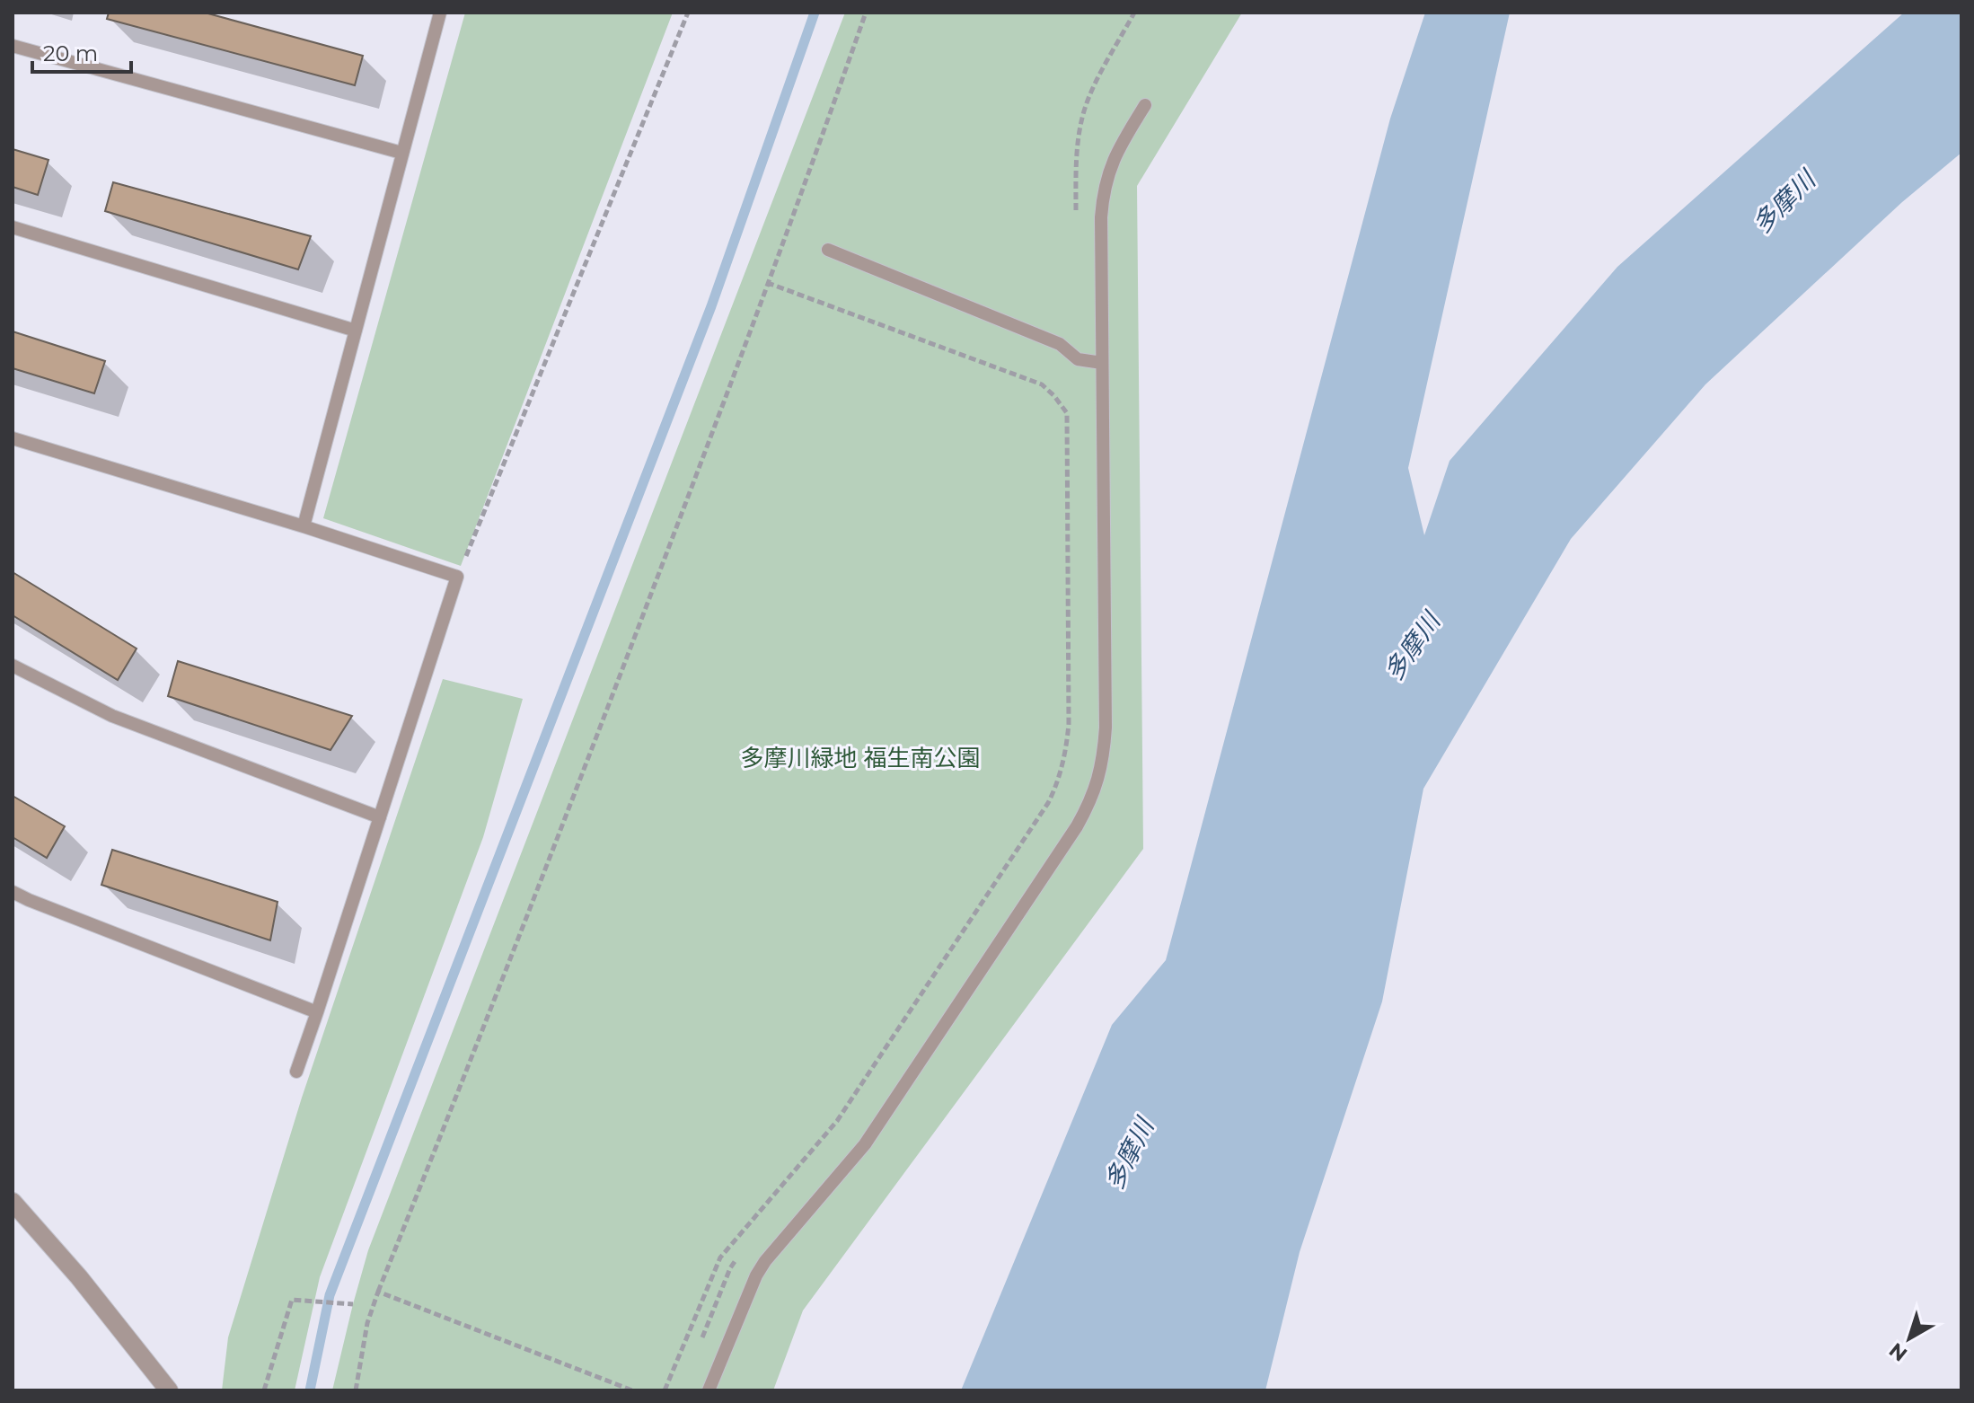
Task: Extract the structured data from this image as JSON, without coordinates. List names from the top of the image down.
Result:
{
  "water": ["多摩川"],
  "parks": ["多摩川緑地 福生南公園"],
  "scale_bar": "20 m",
  "north": "bottom left"
}
